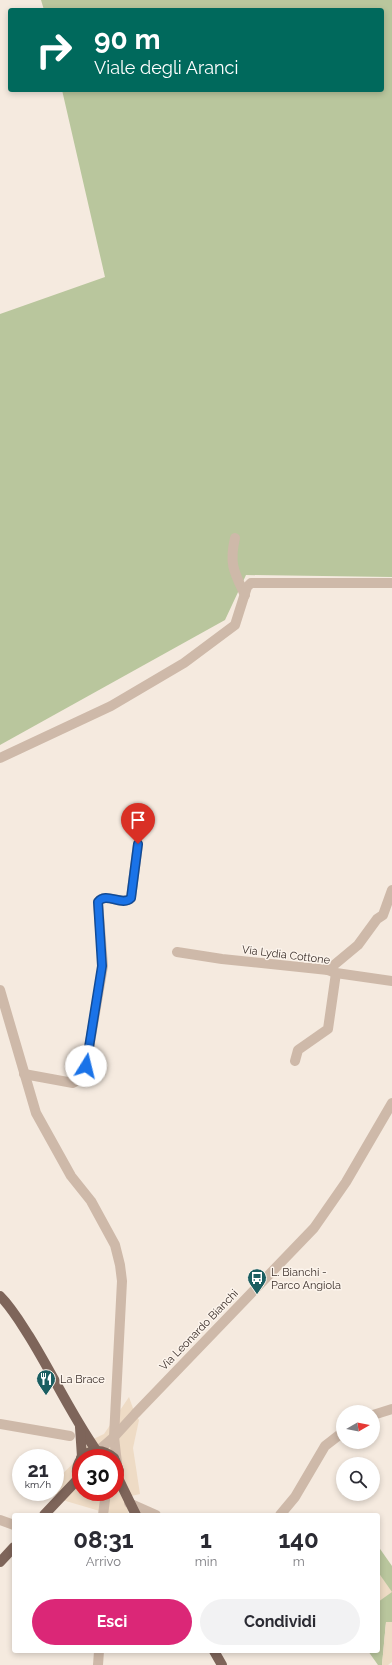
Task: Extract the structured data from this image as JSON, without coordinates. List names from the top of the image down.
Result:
{
  "streets": {
    "street": ["Via Lydia Cottone", "Via Leonardo Bianchi"]
  },
  "places": {
    "bus stop": ["L. Bianchi - Parco Angiola"],
    "restaurant": ["La Brace"]
  },
  "north": "right",
  "page": {
    "turn": ["90 m", "Viale degli Aranci"],
    "speed": "21 km/h",
    "limit": "30",
    "eta": [
      "08:31",
      "Arrivo",
      "1",
      "min",
      "140",
      "m"
    ],
    "buttons": ["Esci", "Condividi"]
  }
}
